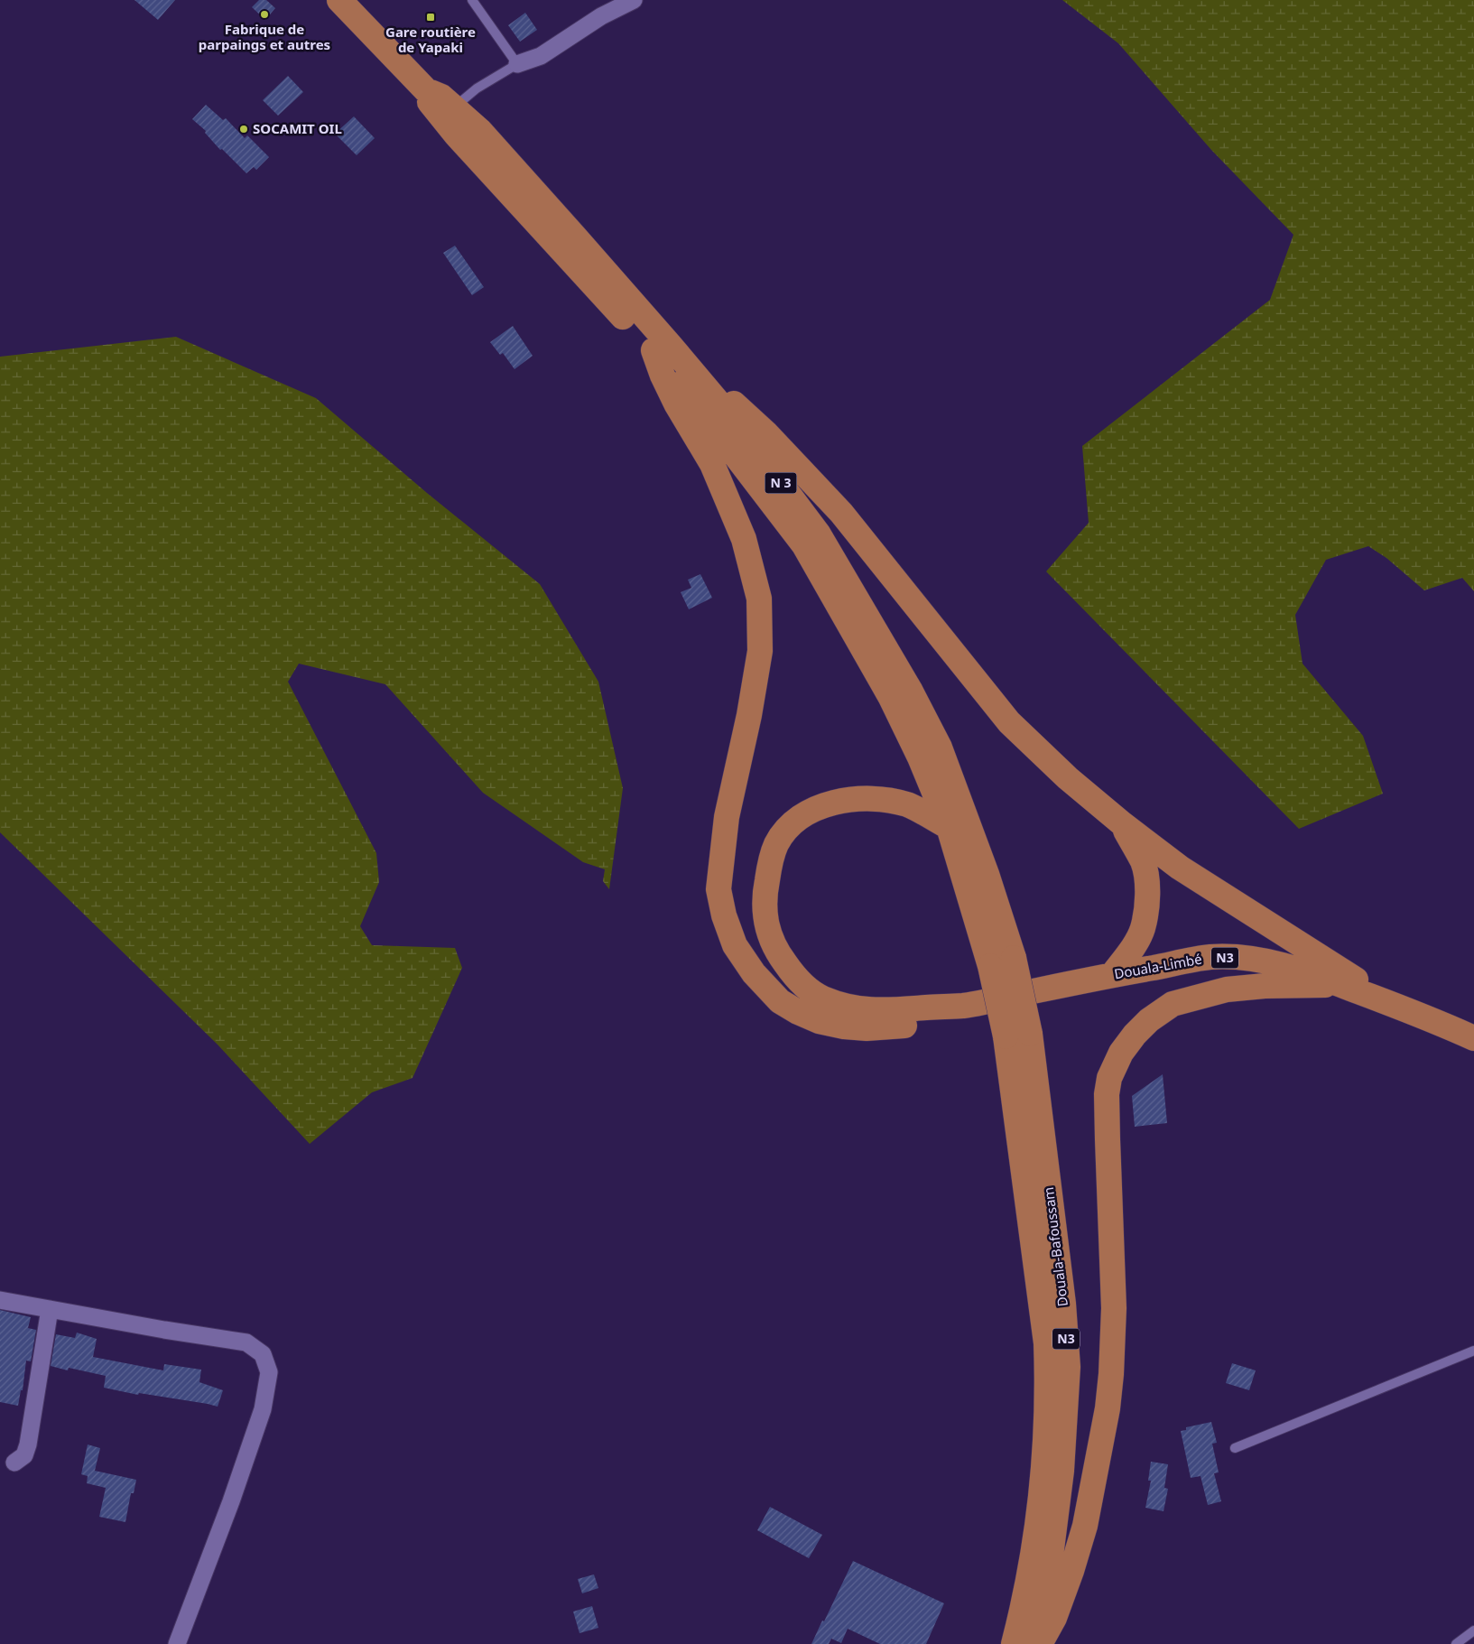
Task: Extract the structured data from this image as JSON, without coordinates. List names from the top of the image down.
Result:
{
  "streets": {
    "highway": [
      "N 3",
      "N3",
      "Douala-Limbé",
      "Douala-Bafoussam"
    ]
  },
  "crossings": [
    ["N 3", "Douala-Bafoussam"]
  ],
  "places": {
    "other": ["Fabrique de parpaings et autres", "SOCAMIT OIL"],
    "transit": ["Gare routière de Yapaki"]
  }
}
